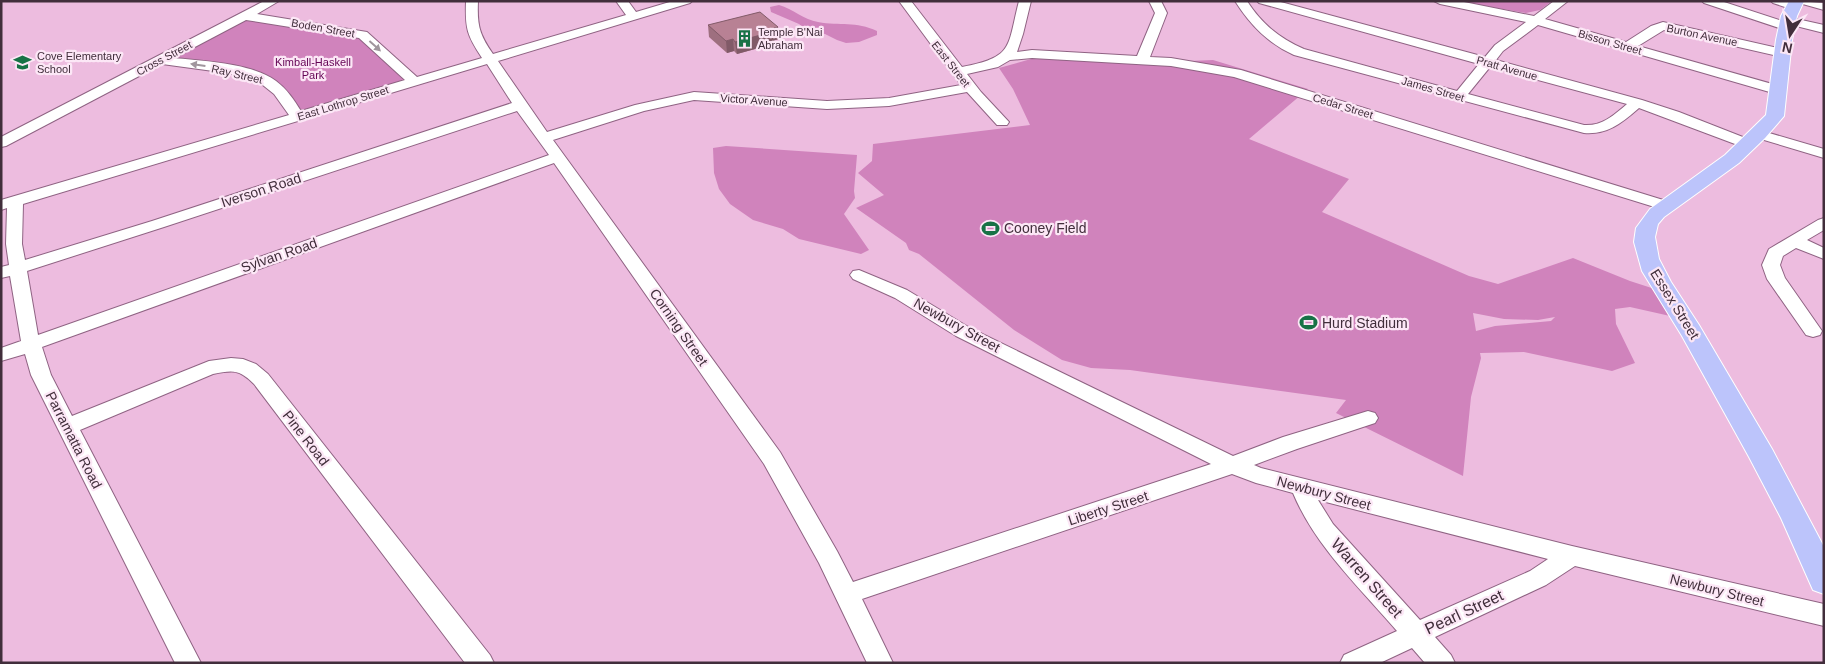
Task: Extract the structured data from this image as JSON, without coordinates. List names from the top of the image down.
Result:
{
  "streets": {
    "main road": ["Essex Street"],
    "street": [
      "Boden Street",
      "Burton Avenue",
      "Bisson Street",
      "Cross Street",
      "East Street",
      "Pratt Avenue",
      "Ray Street",
      "James Street",
      "Victor Avenue",
      "East Lothrop Street",
      "Cedar Street",
      "Iverson Road",
      "Sylvan Road",
      "Newbury Street",
      "Corning Street",
      "Pine Road",
      "Parramatta Road",
      "Liberty Street",
      "Warren Street",
      "Pearl Street"
    ]
  },
  "crossings": [
    ["Boden Street", "Cross Street"],
    ["Boden Street", "East Lothrop Street"],
    ["Burton Avenue", "Bisson Street"],
    ["Burton Avenue", "Essex Street"],
    ["Bisson Street", "Essex Street"],
    ["Cross Street", "Ray Street"],
    ["East Street", "Victor Avenue"],
    ["East Street", "Cedar Street"],
    ["Pratt Avenue", "James Street"],
    ["Pratt Avenue", "Essex Street"],
    ["Ray Street", "East Lothrop Street"],
    ["Victor Avenue", "Corning Street"],
    ["East Lothrop Street", "Corning Street"],
    ["East Lothrop Street", "Parramatta Road"],
    ["Cedar Street", "Essex Street"],
    ["Iverson Road", "Corning Street"],
    ["Iverson Road", "Parramatta Road"],
    ["Sylvan Road", "Corning Street"],
    ["Sylvan Road", "Parramatta Road"],
    ["Newbury Street", "Liberty Street"],
    ["Newbury Street", "Warren Street"],
    ["Newbury Street", "Pearl Street"],
    ["Corning Street", "Liberty Street"],
    ["Pine Road", "Parramatta Road"],
    ["Warren Street", "Pearl Street"]
  ],
  "one_way": ["Boden Street", "Ray Street"],
  "parks": ["Kimball-Haskell Park"],
  "places": {
    "building": ["Temple B'Nai Abraham"],
    "school or university": ["Cove Elementary School"],
    "sports": ["Cooney Field", "Hurd Stadium"]
  },
  "north": "bottom"
}
